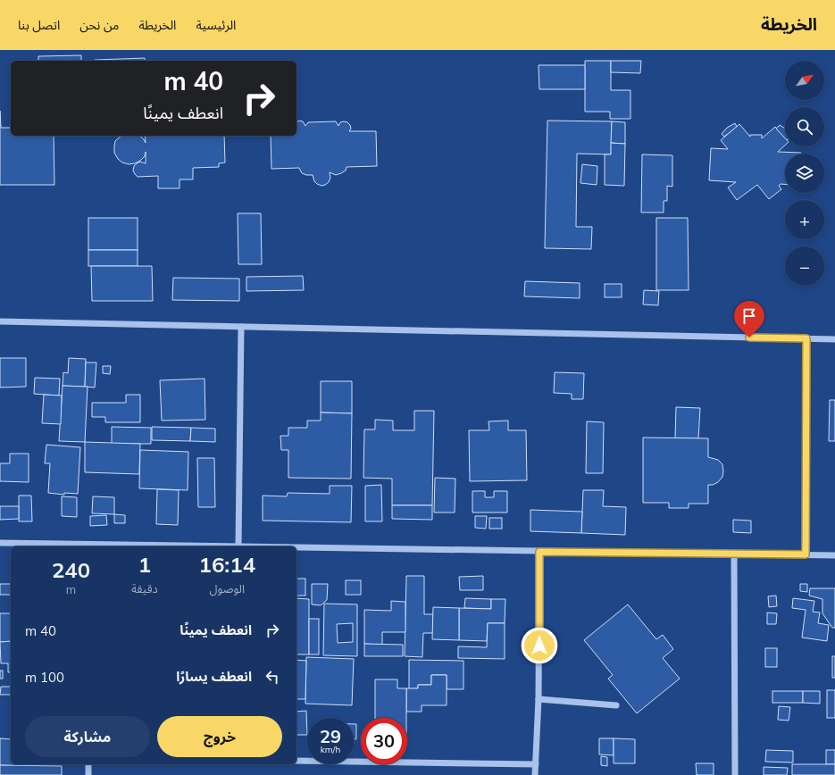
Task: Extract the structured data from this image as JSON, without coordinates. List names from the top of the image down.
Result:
{
  "north": "top right",
  "page": {
    "header": "الخريطة",
    "nav": [
      "الرئيسية",
      "الخريطة",
      "من نحن",
      "اتصل بنا"
    ],
    "map_buttons": ["+", "−"],
    "turn": ["40 m", "انعطف يمينًا"],
    "eta": [
      "16:14",
      "الوصول",
      "1",
      "دقيقة",
      "240",
      "m"
    ],
    "list": [
      {
        "name": "انعطف يمينًا",
        "value": "40 m"
      },
      {
        "name": "انعطف يسارًا",
        "value": "100 m"
      }
    ],
    "buttons": ["خروج", "مشاركة"],
    "speed": "29 km/h",
    "limit": "30"
  }
}
